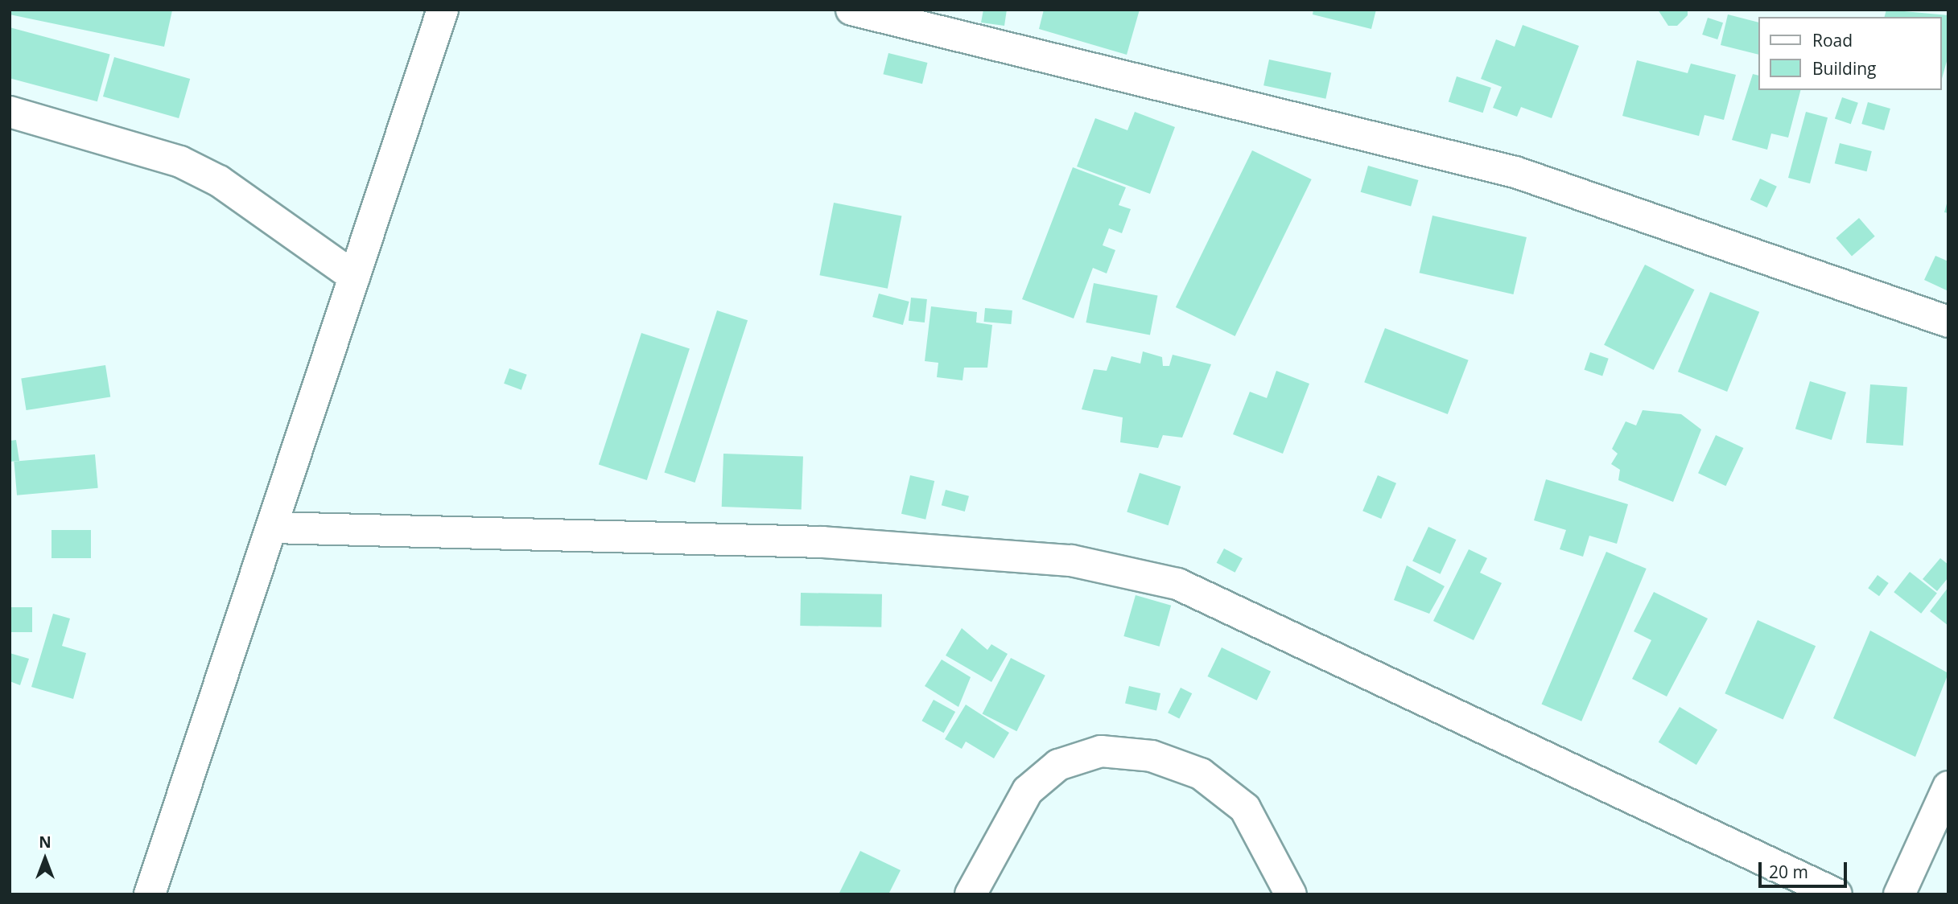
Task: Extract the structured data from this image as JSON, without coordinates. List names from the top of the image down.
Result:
{
  "legend": ["Road", "Building"],
  "scale_bar": "20 m",
  "north": "top"
}
